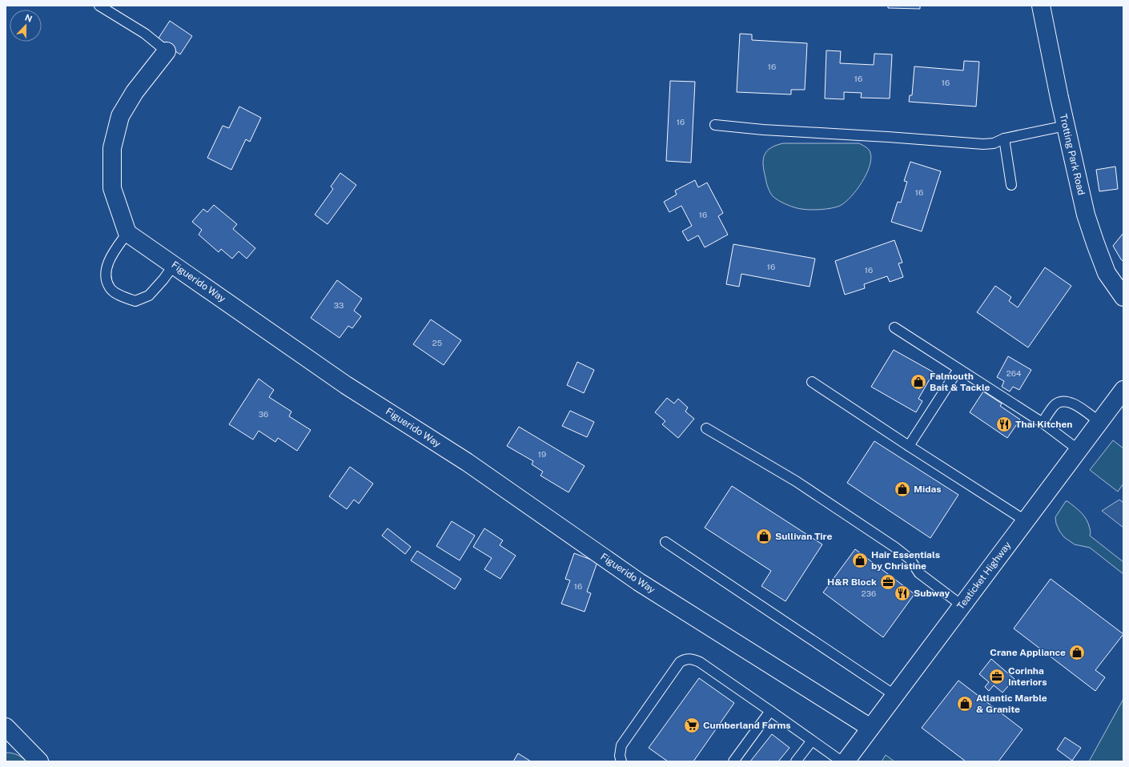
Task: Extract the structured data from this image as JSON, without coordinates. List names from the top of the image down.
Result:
{
  "streets": {
    "street": ["Trotting Park Road", "Figuerido Way", "Teaticket Highway"]
  },
  "crossings": [
    ["Figuerido Way", "Teaticket Highway"]
  ],
  "places": {
    "shop": [
      "Falmouth Bait & Tackle",
      "Midas",
      "Sullivan Tire",
      "Hair Essentials by Christine",
      "Crane Appliance",
      "Atlantic Marble & Granite"
    ],
    "restaurant": ["Thai Kitchen", "Subway"],
    "office": ["H&R Block", "Corinha Interiors"],
    "supermarket": ["Cumberland Farms"]
  },
  "house_numbers": [
    "16",
    "16",
    "16",
    "16",
    "16",
    "16",
    "16",
    "16",
    "33",
    "25",
    "264",
    "36",
    "19",
    "16",
    "236"
  ],
  "north": "top"
}
